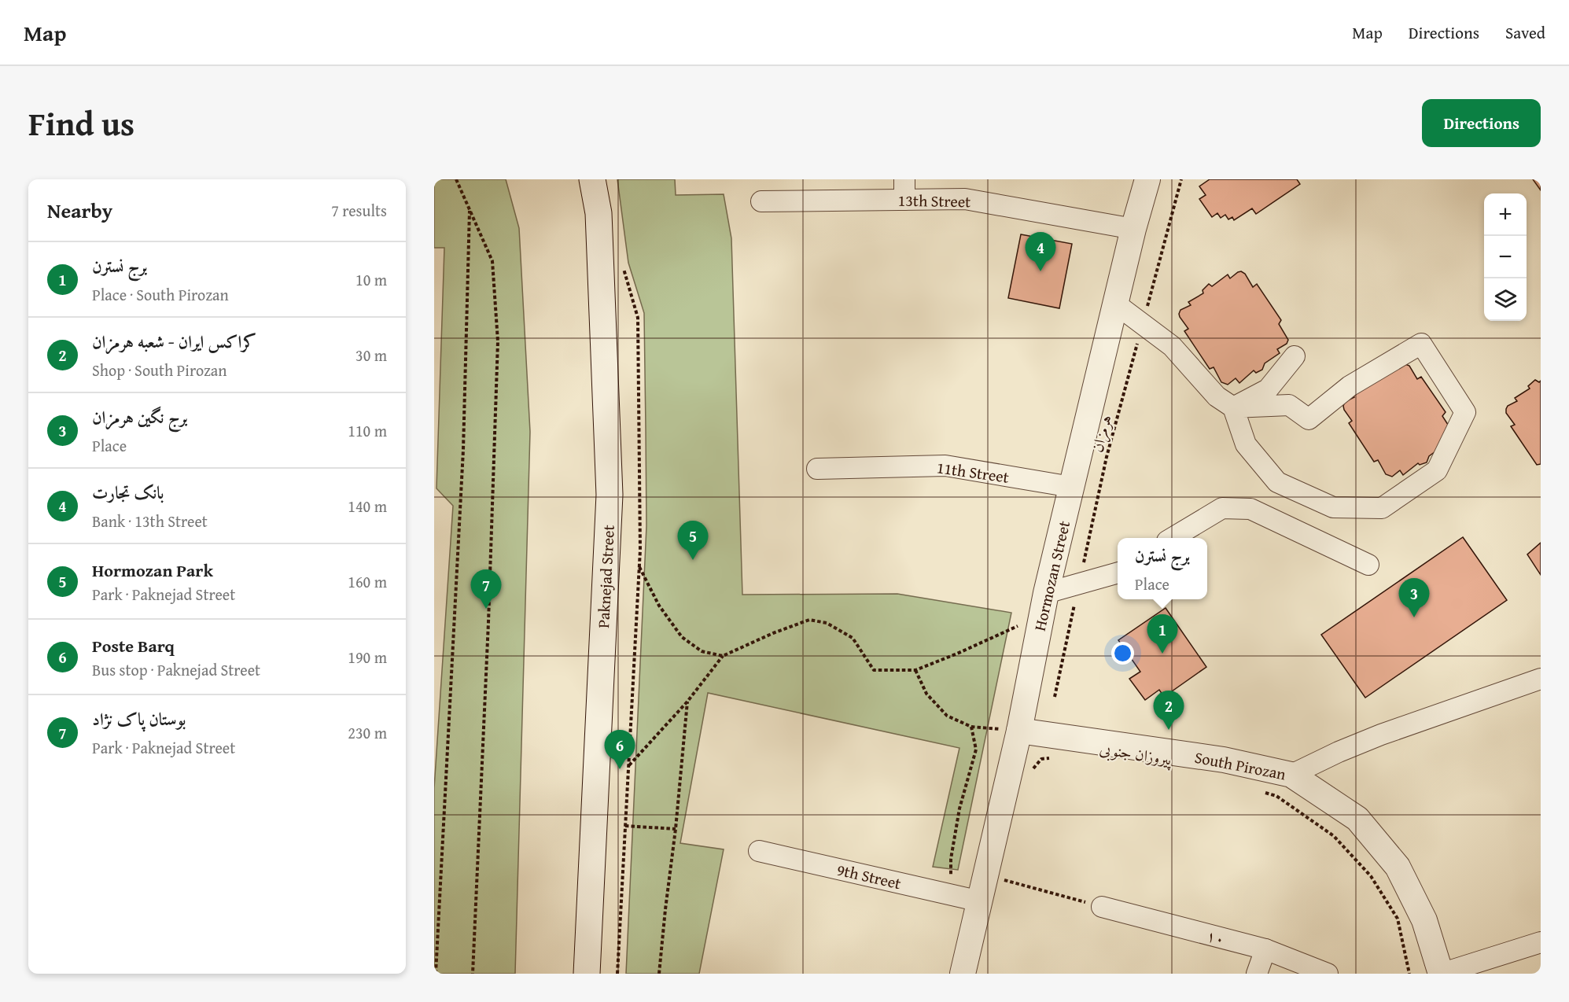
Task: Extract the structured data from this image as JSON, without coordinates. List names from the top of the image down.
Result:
{
  "streets": {
    "main road": ["Paknejad Street"],
    "street": [
      "13th Street",
      "11th Street",
      "Hormozan Street",
      "South Pirozan",
      "9th Street",
      "۱۰"
    ],
    "path": ["هرمزان"]
  },
  "crossings": [
    ["13th Street", "Hormozan Street"],
    ["11th Street", "Hormozan Street"],
    ["Hormozan Street", "South Pirozan"],
    ["Hormozan Street", "9th Street"]
  ],
  "page": {
    "header": "Map",
    "nav": ["Map", "Directions", "Saved"],
    "title": "Find us",
    "buttons": "Directions",
    "heading": ["Nearby", "7 results"],
    "map_buttons": ["+", "−"],
    "pins": [
      "4",
      "5",
      "7",
      "3",
      "1",
      "2",
      "6"
    ],
    "list": [
      {
        "mark": "1",
        "name": "برج نسترن",
        "note": "Place · South Pirozan",
        "value": "10 m"
      },
      {
        "mark": "2",
        "name": "کراکس ایران - شعبه هرمزان",
        "note": "Shop · South Pirozan",
        "value": "30 m"
      },
      {
        "mark": "3",
        "name": "برج نگین هرمزان",
        "note": "Place",
        "value": "110 m"
      },
      {
        "mark": "4",
        "name": "بانک تجارت",
        "note": "Bank · 13th Street",
        "value": "140 m"
      },
      {
        "mark": "5",
        "name": "Hormozan Park",
        "note": "Park · Paknejad Street",
        "value": "160 m"
      },
      {
        "mark": "6",
        "name": "Poste Barq",
        "note": "Bus stop · Paknejad Street",
        "value": "190 m"
      },
      {
        "mark": "7",
        "name": "بوستان پاک نژاد",
        "note": "Park · Paknejad Street",
        "value": "230 m"
      }
    ],
    "popup": ["برج نسترن", "Place"]
  }
}
